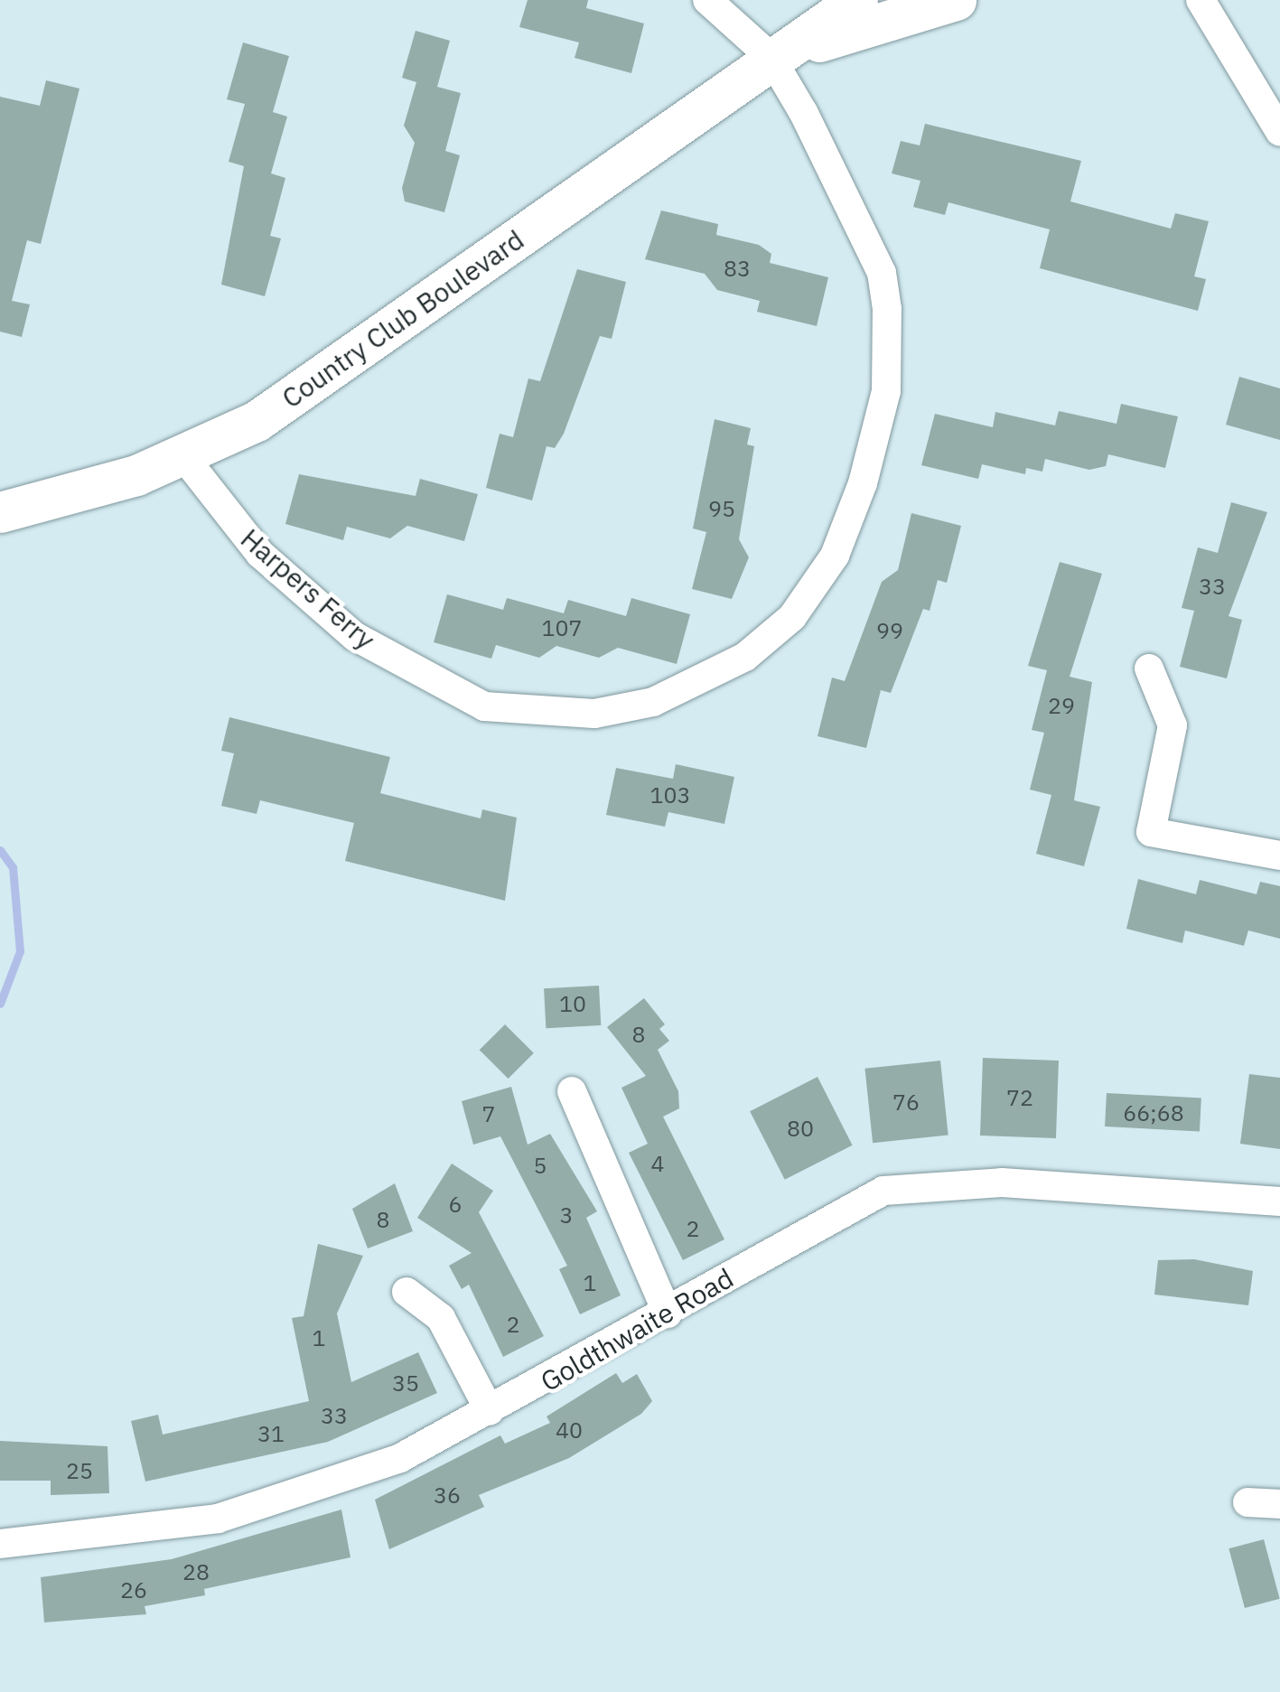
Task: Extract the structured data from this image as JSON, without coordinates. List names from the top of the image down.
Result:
{
  "streets": {
    "street": ["Country Club Boulevard", "Harpers Ferry", "Goldthwaite Road"]
  },
  "crossings": [
    ["Country Club Boulevard", "Harpers Ferry"]
  ],
  "house_numbers": [
    "83",
    "95",
    "33",
    "107",
    "99",
    "29",
    "103",
    "10",
    "8",
    "72",
    "76",
    "66;68",
    "7",
    "80",
    "4",
    "5",
    "6",
    "3",
    "8",
    "2",
    "1",
    "2",
    "1",
    "35",
    "33",
    "40",
    "31",
    "25",
    "36",
    "28",
    "26"
  ]
}
